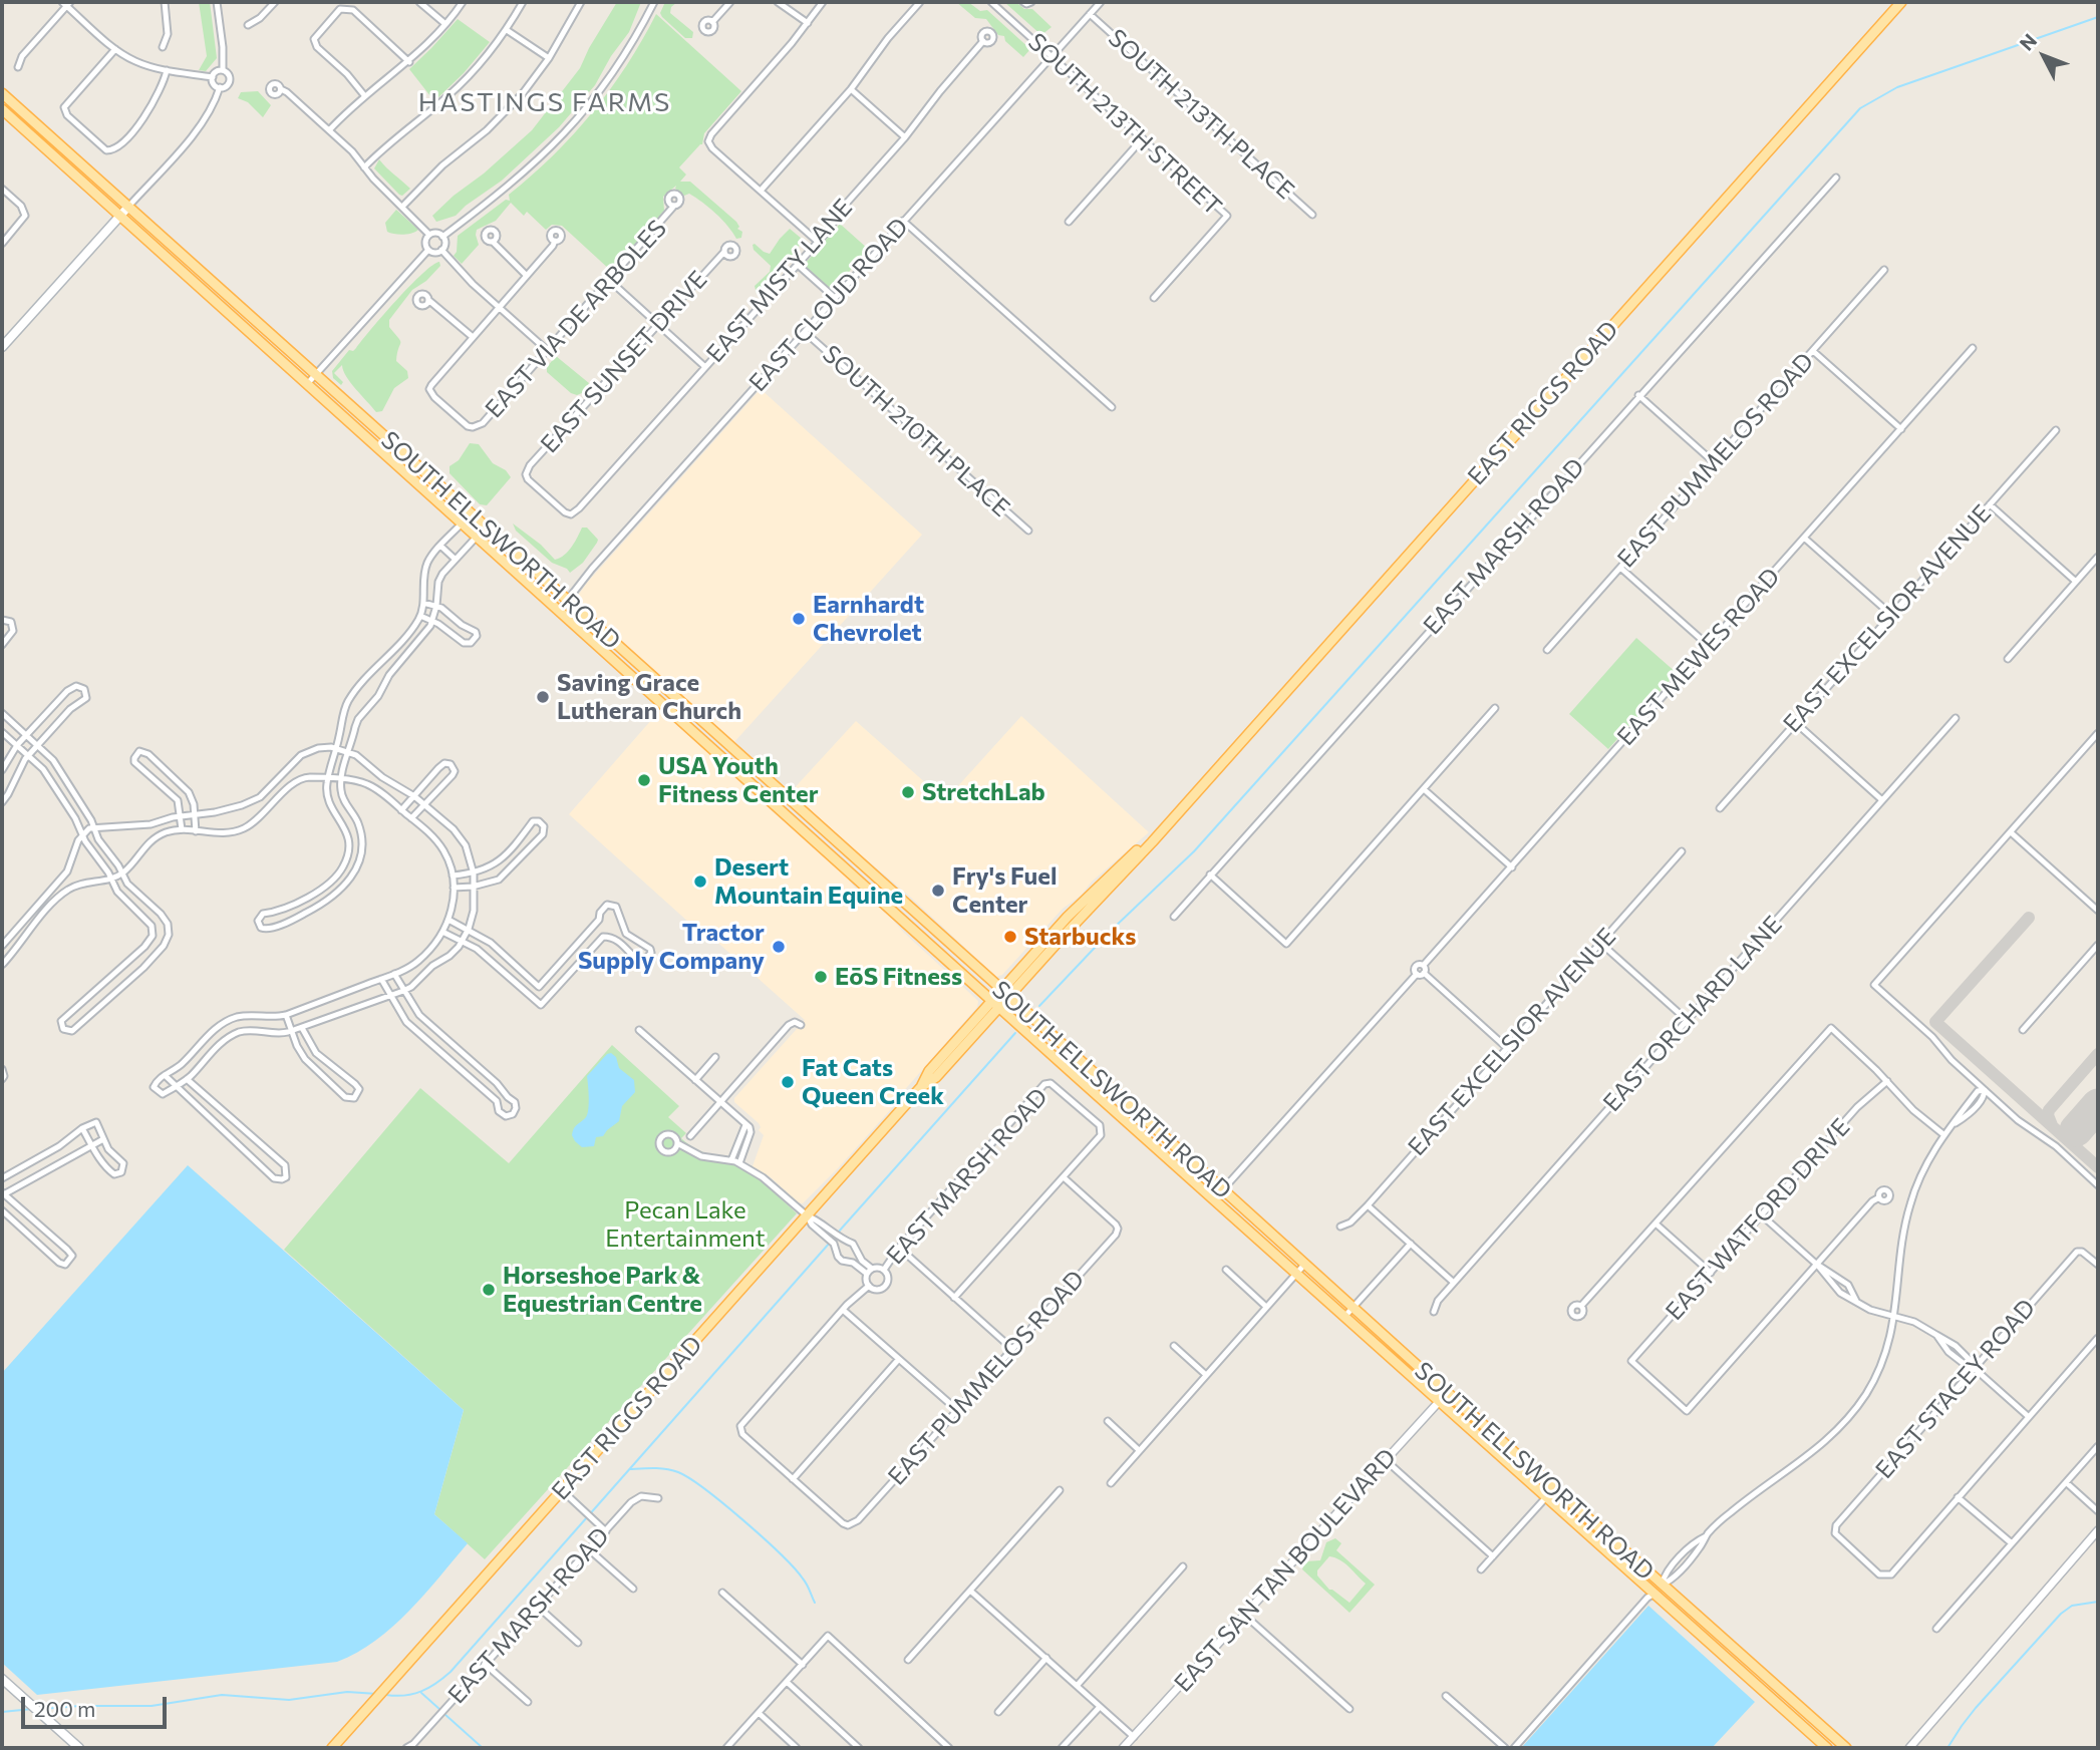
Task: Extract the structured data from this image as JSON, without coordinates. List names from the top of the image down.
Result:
{
  "streets": {
    "main road": ["EAST RIGGS ROAD", "SOUTH ELLSWORTH ROAD"],
    "street": [
      "SOUTH 213TH PLACE",
      "SOUTH 213TH STREET",
      "EAST MISTY LANE",
      "EAST CLOUD ROAD",
      "EAST VIA DE ARBOLES",
      "EAST SUNSET DRIVE",
      "SOUTH 210TH PLACE",
      "EAST PUMMELOS ROAD",
      "EAST MARSH ROAD",
      "EAST EXCELSIOR AVENUE",
      "EAST MEWES ROAD",
      "EAST ORCHARD LANE",
      "EAST WATFORD DRIVE",
      "EAST STACEY ROAD",
      "EAST SAN TAN BOULEVARD"
    ]
  },
  "crossings": [
    ["SOUTH 213TH PLACE", "EAST CLOUD ROAD"],
    ["SOUTH 213TH STREET", "EAST CLOUD ROAD"],
    ["EAST MISTY LANE", "EAST SUNSET DRIVE"],
    ["EAST CLOUD ROAD", "SOUTH 210TH PLACE"],
    ["EAST CLOUD ROAD", "SOUTH ELLSWORTH ROAD"],
    ["EAST RIGGS ROAD", "SOUTH ELLSWORTH ROAD"],
    ["EAST PUMMELOS ROAD", "EAST MARSH ROAD"],
    ["SOUTH ELLSWORTH ROAD", "EAST MEWES ROAD"],
    ["SOUTH ELLSWORTH ROAD", "EAST SAN TAN BOULEVARD"]
  ],
  "districts": ["HASTINGS FARMS"],
  "parks": ["Pecan Lake Entertainment"],
  "places": [
    "Earnhardt Chevrolet",
    "Saving Grace Lutheran Church",
    "USA Youth Fitness Center",
    "StretchLab",
    "Desert Mountain Equine",
    "Fry's Fuel Center",
    "Starbucks",
    "Tractor Supply Company",
    "EōS Fitness",
    "Fat Cats Queen Creek",
    "Horseshoe Park & Equestrian Centre"
  ],
  "scale_bar": "200 m",
  "north": "top left"
}
